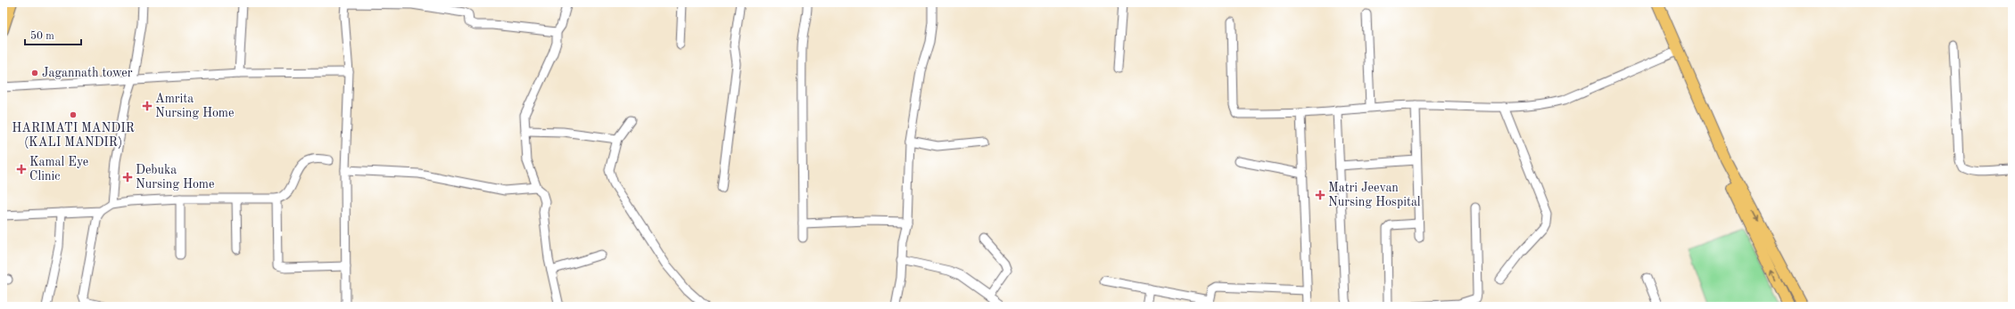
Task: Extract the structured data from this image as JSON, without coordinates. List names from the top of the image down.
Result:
{
  "places": {
    "other": ["Jagannath tower", "HARIMATI MANDIR (KALI MANDIR)"],
    "health": [
      "Amrita Nursing Home",
      "Kamal Eye Clinic",
      "Debuka Nursing Home",
      "Matri Jeevan Nursing Hospital"
    ]
  },
  "scale_bar": "50 m"
}
